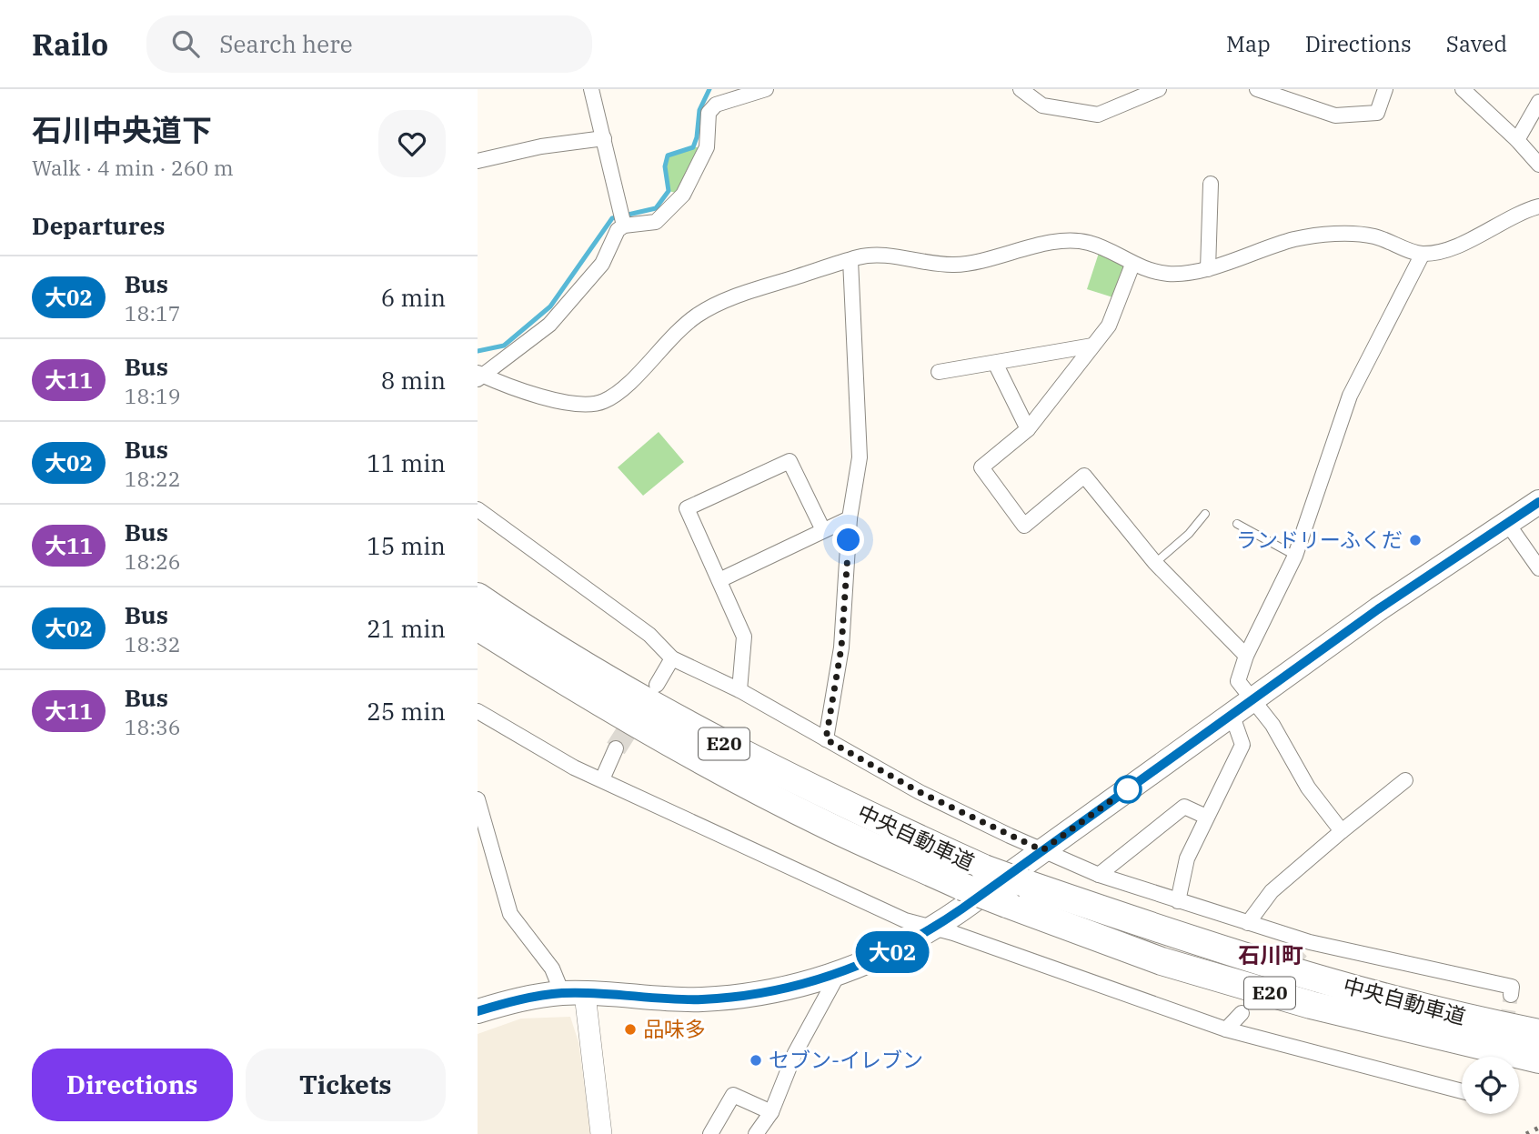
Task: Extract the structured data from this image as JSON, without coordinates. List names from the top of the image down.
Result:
{
  "streets": {
    "highway": ["E20", "中央自動車道"]
  },
  "districts": ["石川町"],
  "places": ["ランドリーふくだ", "品味多", "セブン-イレブン"],
  "lines": ["bus line 大02"],
  "page": {
    "header": "Railo",
    "search": "Search here",
    "nav": ["Map", "Directions", "Saved"],
    "heading": [
      ["石川中央道下", "Walk · 4 min · 260 m"],
      "Departures"
    ],
    "on_map": "大02",
    "list": [
      {
        "mark": "大02",
        "name": "Bus",
        "note": "18:17",
        "value": "6 min"
      },
      {
        "mark": "大11",
        "name": "Bus",
        "note": "18:19",
        "value": "8 min"
      },
      {
        "mark": "大02",
        "name": "Bus",
        "note": "18:22",
        "value": "11 min"
      },
      {
        "mark": "大11",
        "name": "Bus",
        "note": "18:26",
        "value": "15 min"
      },
      {
        "mark": "大02",
        "name": "Bus",
        "note": "18:32",
        "value": "21 min"
      },
      {
        "mark": "大11",
        "name": "Bus",
        "note": "18:36",
        "value": "25 min"
      }
    ],
    "buttons": ["Directions", "Tickets"]
  }
}
